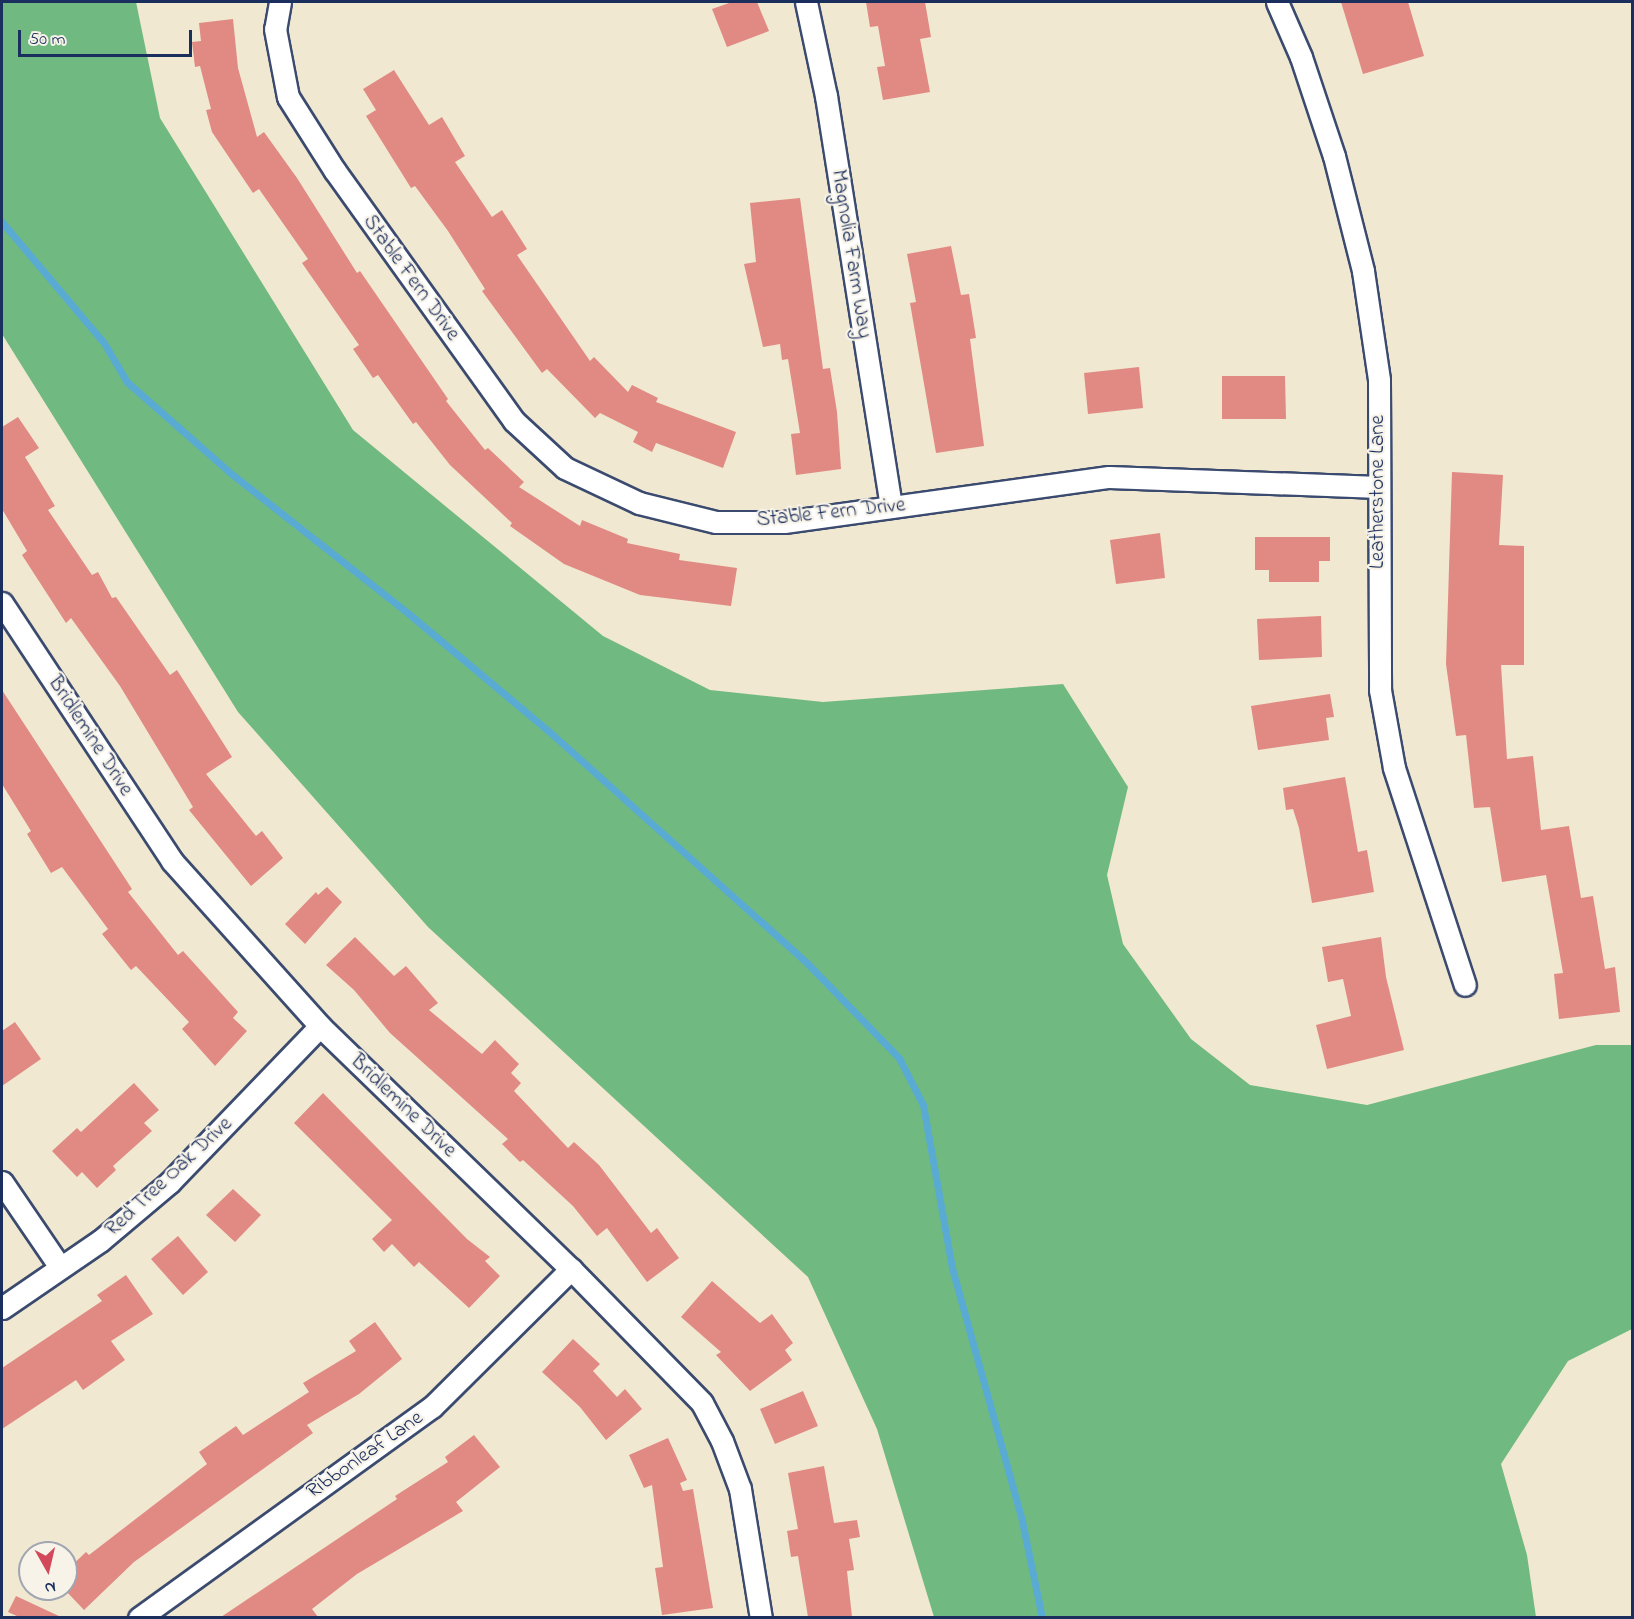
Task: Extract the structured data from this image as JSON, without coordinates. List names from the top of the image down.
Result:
{
  "streets": {
    "street": [
      "Magnolia Farm Way",
      "Stable Fern Drive",
      "Leatherstone Lane",
      "Bridlemine Drive",
      "Red Tree Oak Drive",
      "Ribbonleaf Lane"
    ]
  },
  "crossings": [
    ["Magnolia Farm Way", "Stable Fern Drive"],
    ["Stable Fern Drive", "Leatherstone Lane"],
    ["Bridlemine Drive", "Red Tree Oak Drive"],
    ["Bridlemine Drive", "Ribbonleaf Lane"]
  ],
  "scale_bar": "50 m",
  "north": "bottom"
}
